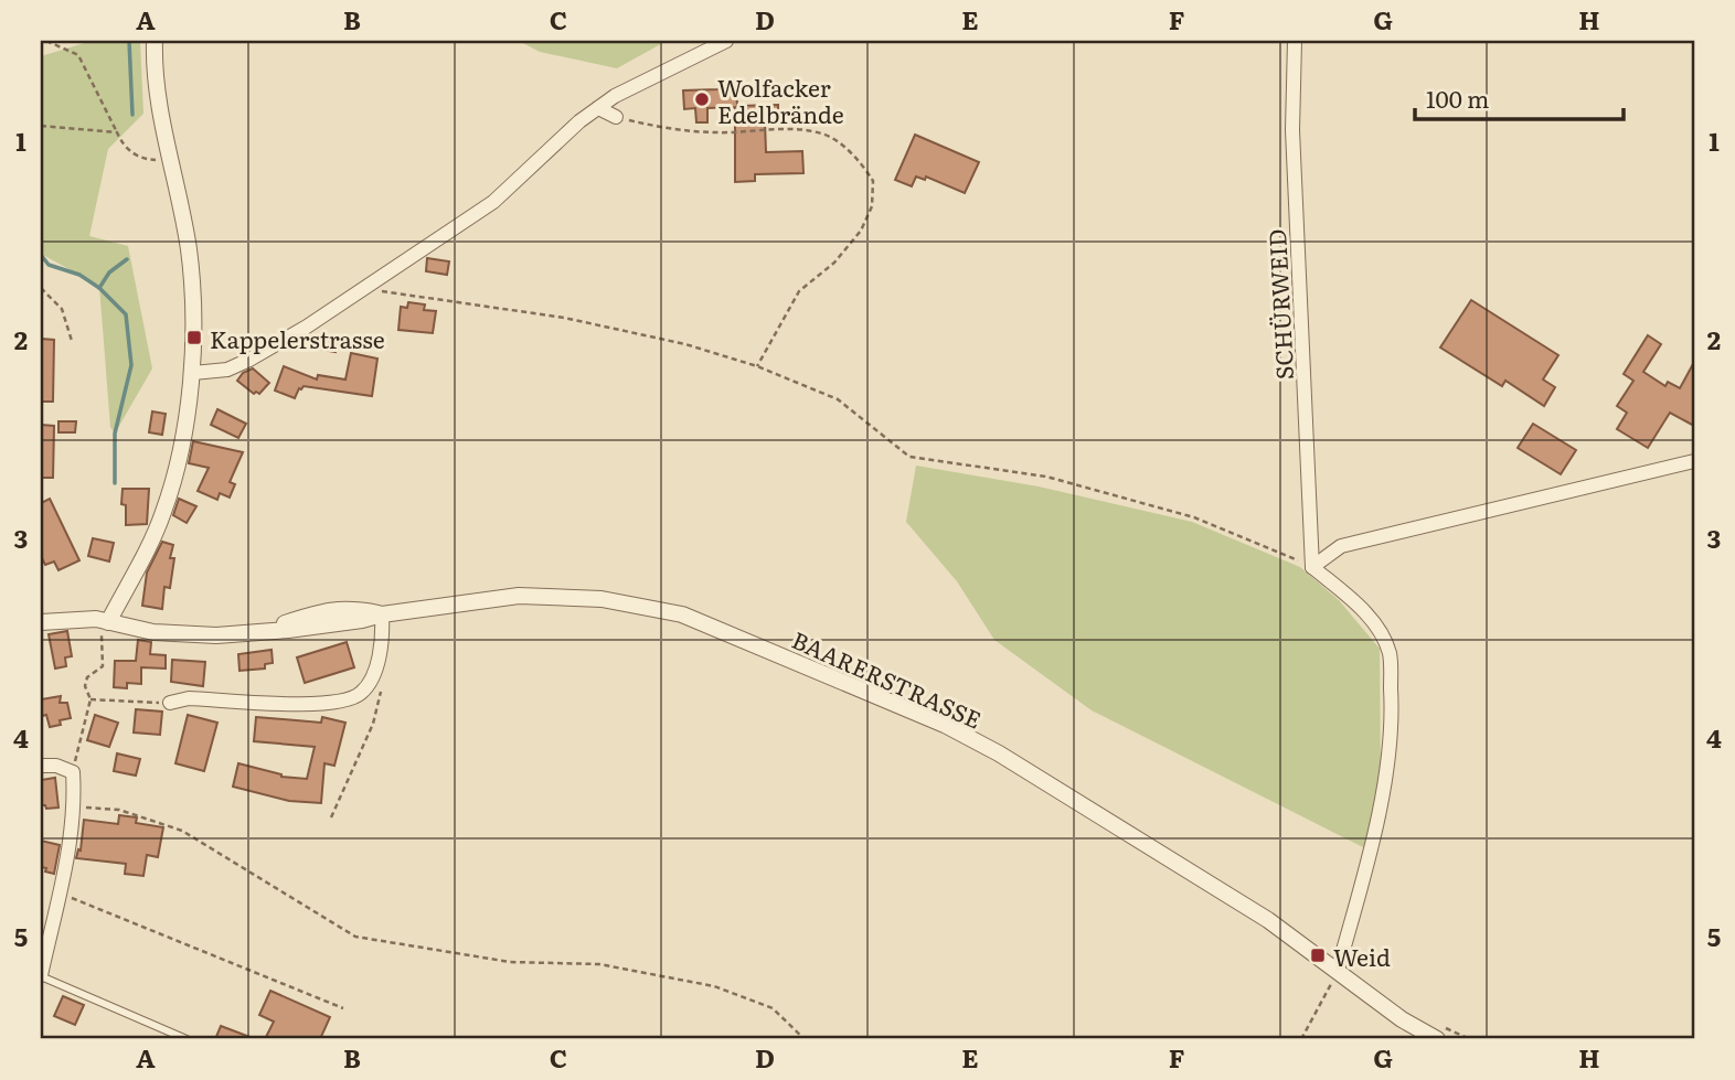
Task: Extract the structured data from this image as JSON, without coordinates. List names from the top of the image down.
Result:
{
  "streets": {
    "street": ["SCHÜRWEID", "BAARERSTRASSE"]
  },
  "places": {
    "other": ["Wolfacker Edelbrände"],
    "transit": ["Kappelerstrasse", "Weid"]
  },
  "scale_bar": "100 m",
  "grid": {
    "columns": [
      "A",
      "B",
      "C",
      "D",
      "E",
      "F",
      "G",
      "H"
    ],
    "rows": [
      "1",
      "2",
      "3",
      "4",
      "5"
    ]
  }
}
